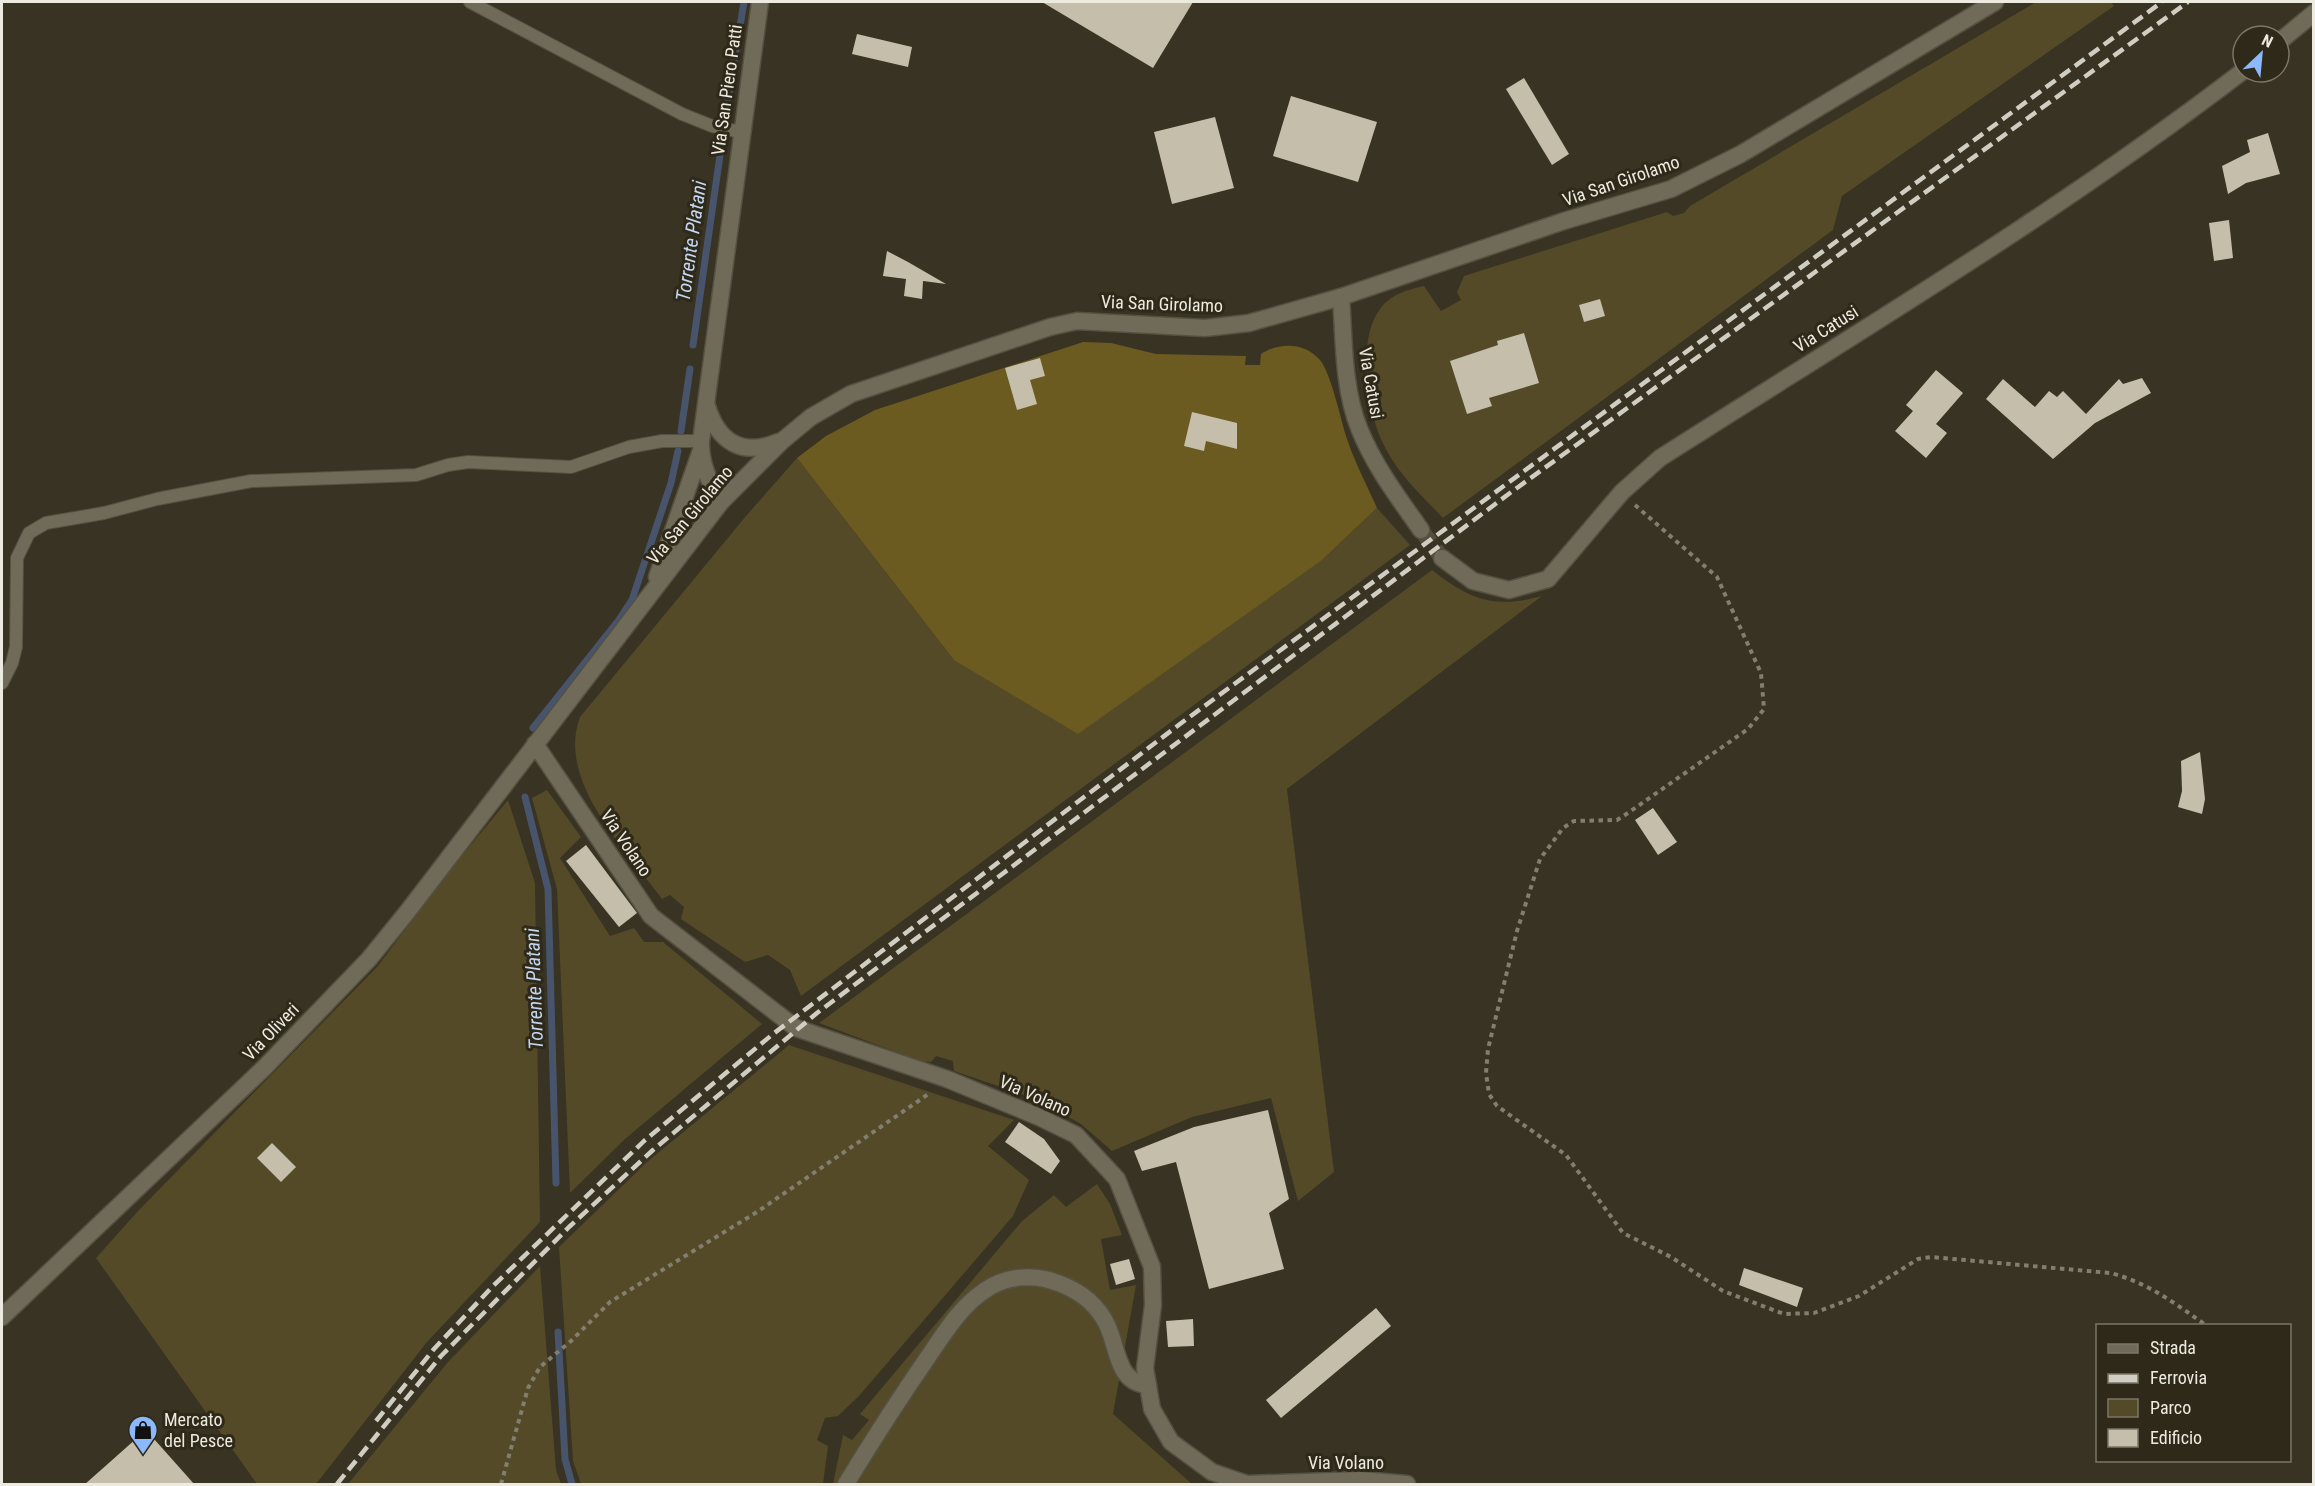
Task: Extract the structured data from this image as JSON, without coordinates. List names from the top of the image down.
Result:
{
  "streets": {
    "street": [
      "Via San Piero Patti",
      "Via San Girolamo",
      "Via Catusi",
      "Via Volano",
      "Via Oliveri"
    ]
  },
  "crossings": [
    ["Via San Piero Patti", "Via San Girolamo"],
    ["Via San Girolamo", "Via Catusi"],
    ["Via San Girolamo", "Via Volano"],
    ["Via San Girolamo", "Via Oliveri"],
    ["Via Volano", "Via Oliveri"]
  ],
  "water": ["Torrente Platani"],
  "places": {
    "shop": ["Mercato del Pesce"]
  },
  "legend": [
    "Strada",
    "Ferrovia",
    "Parco",
    "Edificio"
  ],
  "north": "top right"
}
